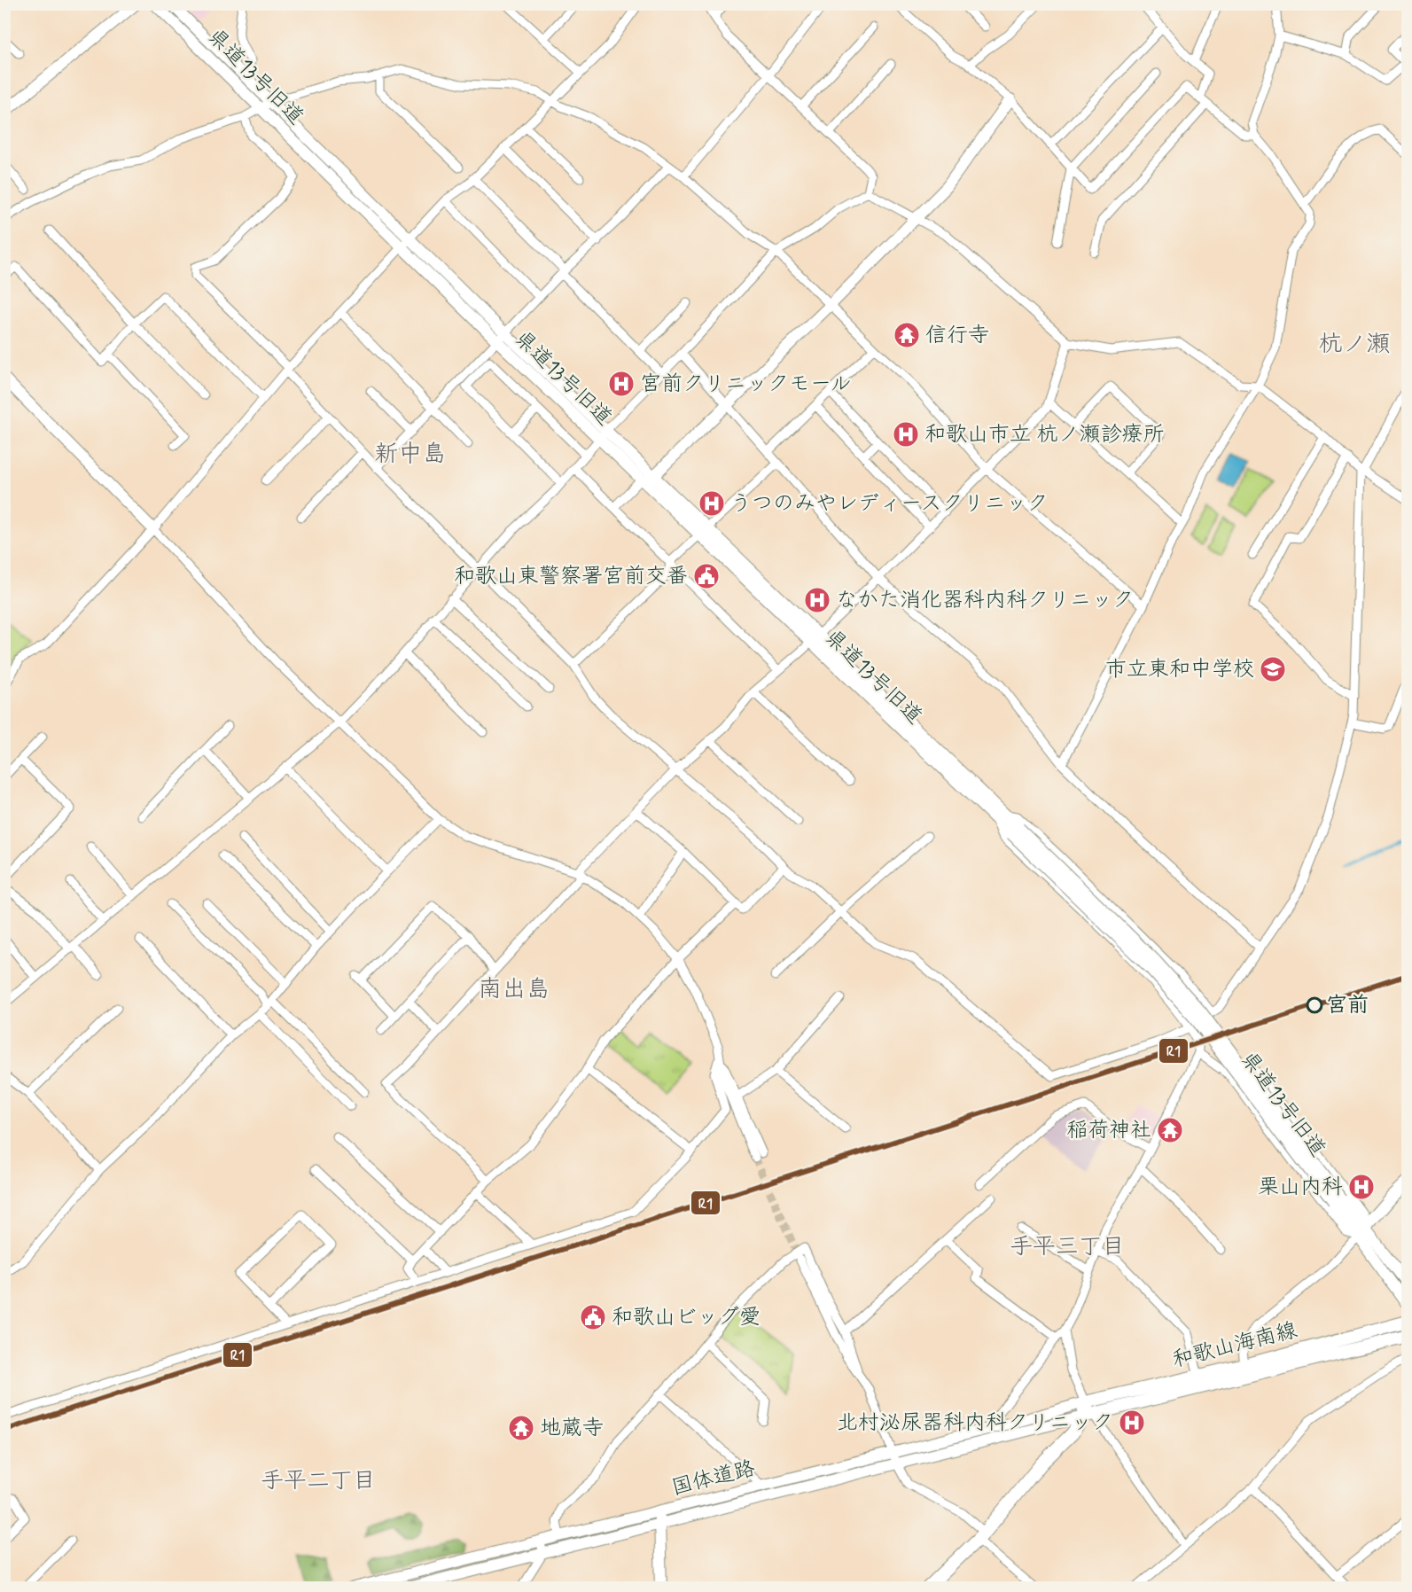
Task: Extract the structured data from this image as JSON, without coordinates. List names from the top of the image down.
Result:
{
  "streets": {
    "main road": ["和歌山海南線"],
    "street": ["県道13号旧道", "国体道路"]
  },
  "crossings": [
    ["和歌山海南線", "国体道路"]
  ],
  "districts": [
    "杭ノ瀬",
    "新中島",
    "南出島",
    "手平三丁目",
    "手平二丁目"
  ],
  "places": {
    "temple": ["信行寺", "稲荷神社", "地蔵寺"],
    "hospital": [
      "宮前クリニックモール",
      "和歌山市立 杭ノ瀬診療所",
      "うつのみやレディースクリニック",
      "なかた消化器科内科クリニック",
      "栗山内科",
      "北村泌尿器科内科クリニック"
    ],
    "public building": ["和歌山東警察署宮前交番", "和歌山ビッグ愛"],
    "school or university": ["市立東和中学校"],
    "other": ["宮前"]
  },
  "lines": ["transit line R1"]
}
